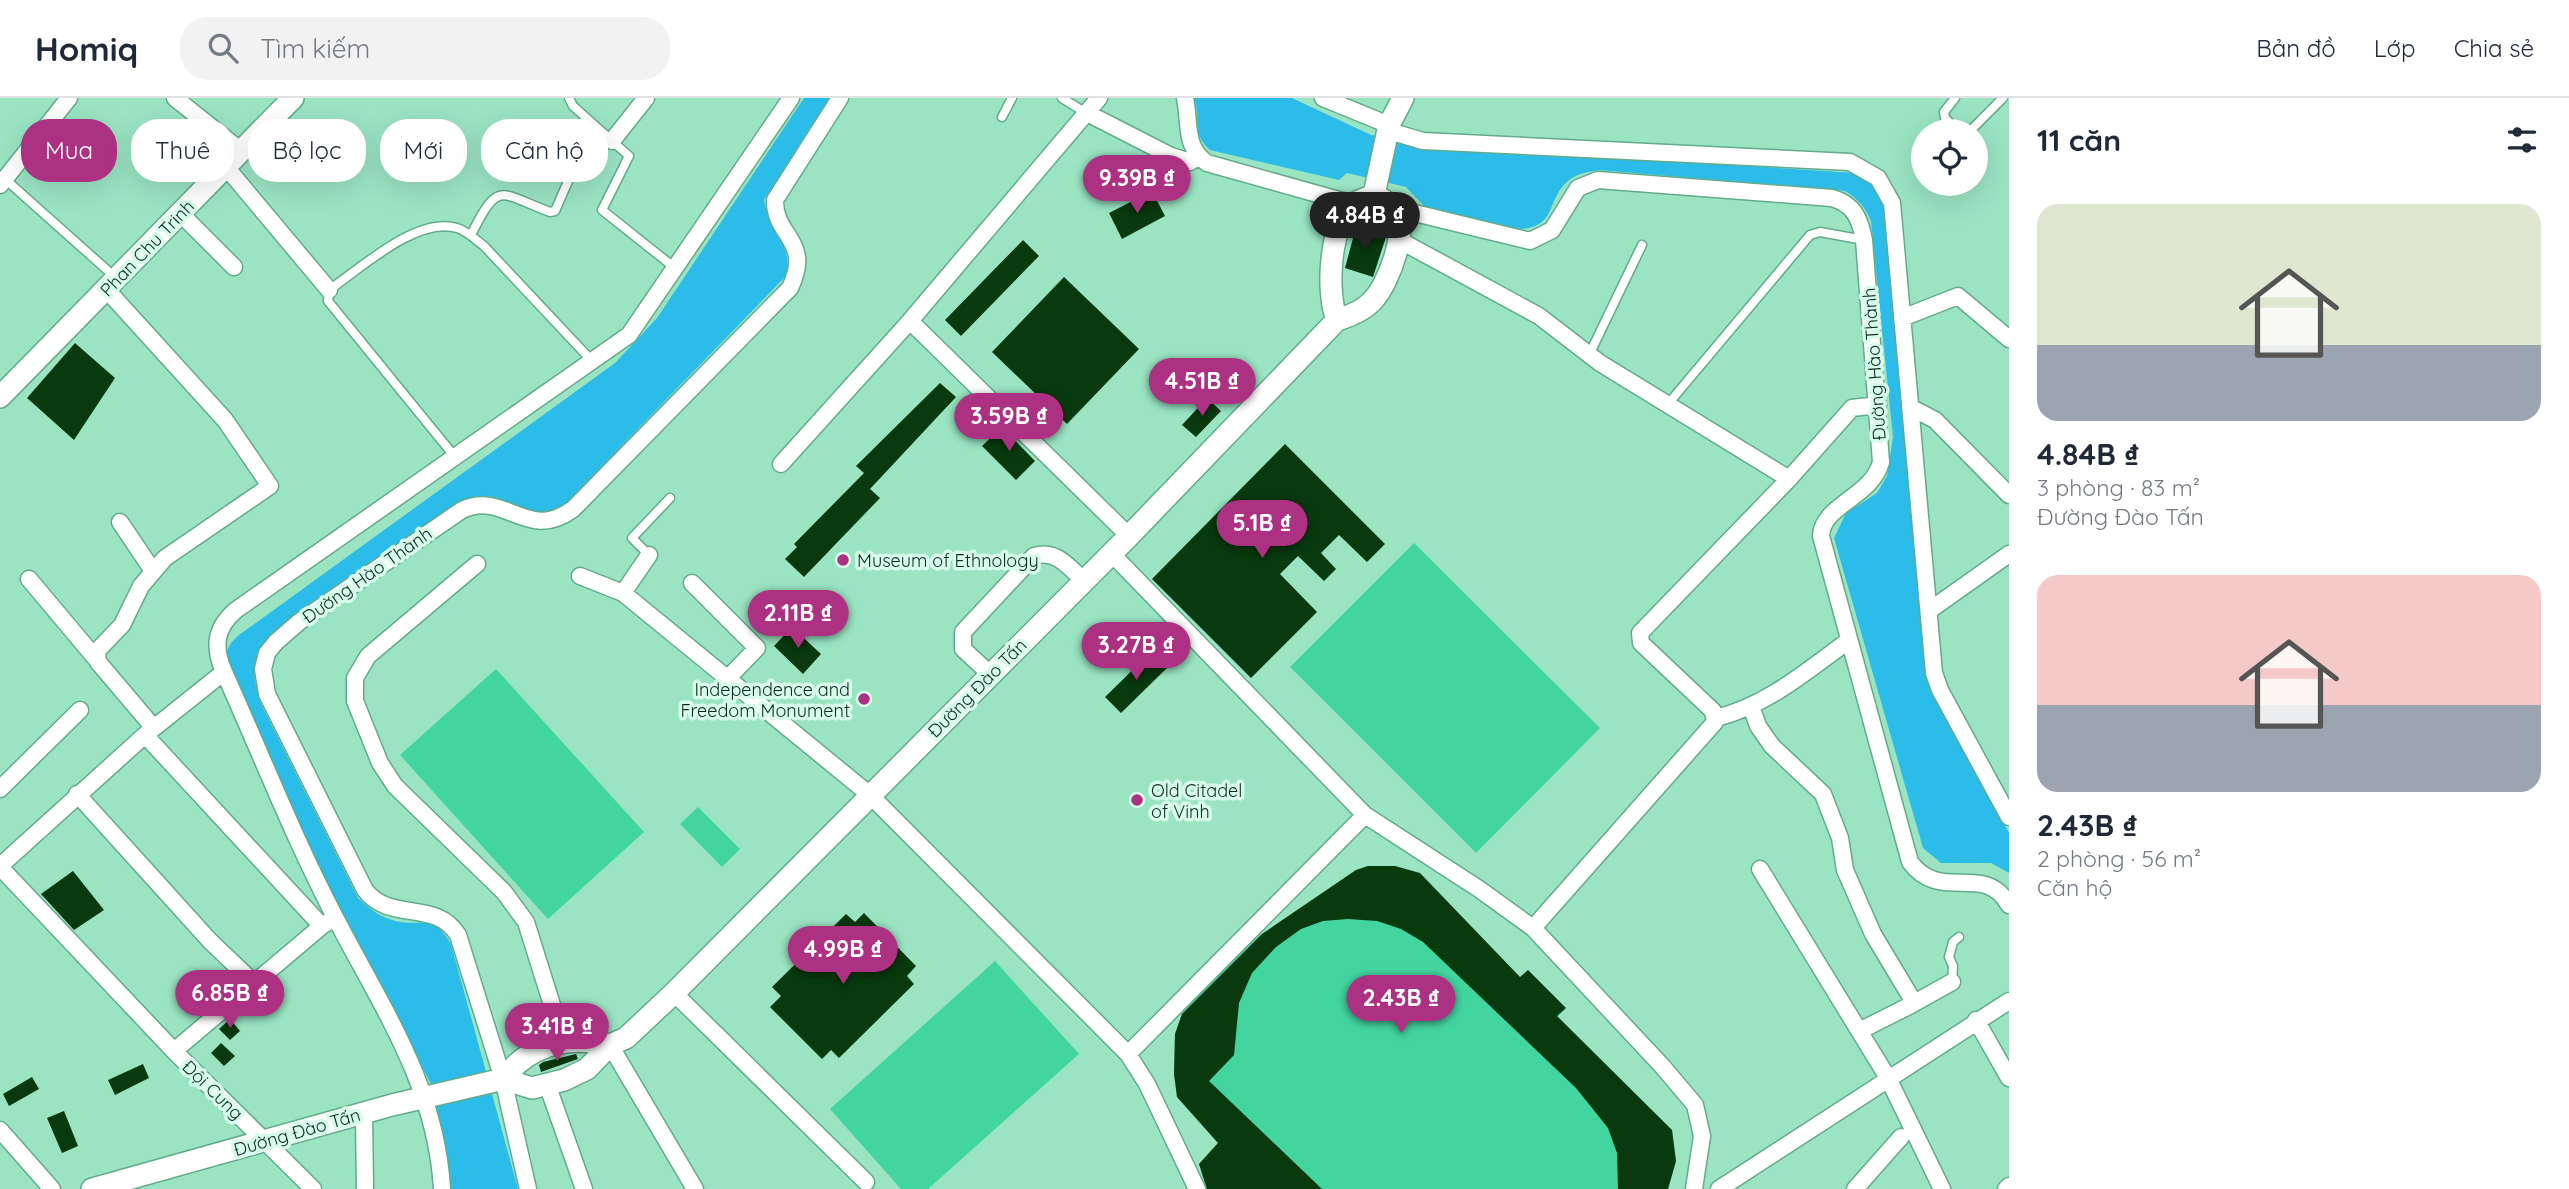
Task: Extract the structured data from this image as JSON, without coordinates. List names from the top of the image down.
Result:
{
  "streets": {
    "street": [
      "Phan Chu Trinh",
      "Đường Hào Thành",
      "Đường Đào Tấn",
      "Đội Cung"
    ]
  },
  "crossings": [
    ["Đường Hào Thành", "Đường Đào Tấn"],
    ["Đường Đào Tấn", "Đội Cung"]
  ],
  "places": ["Museum of Ethnology", "Independence and Freedom Monument", "Old Citadel of Vinh"],
  "page": {
    "header": "Homiq",
    "search": "Tìm kiếm",
    "nav": ["Bản đồ", "Lớp", "Chia sẻ"],
    "heading": "11 căn",
    "chip": [
      "Mua",
      "Thuê",
      "Bộ lọc",
      "Mới",
      "Căn hộ"
    ],
    "price": [
      "9.39B ₫",
      "4.84B ₫",
      "4.51B ₫",
      "3.59B ₫",
      "5.1B ₫",
      "2.11B ₫",
      "3.27B ₫",
      "4.99B ₫",
      "6.85B ₫",
      "2.43B ₫",
      "3.41B ₫"
    ],
    "list": [
      {
        "name": "4.84B ₫",
        "note": "3 phòng · 83 m² · Đường Đào Tấn"
      },
      {
        "name": "2.43B ₫",
        "note": "2 phòng · 56 m² · Căn hộ"
      }
    ]
  }
}
